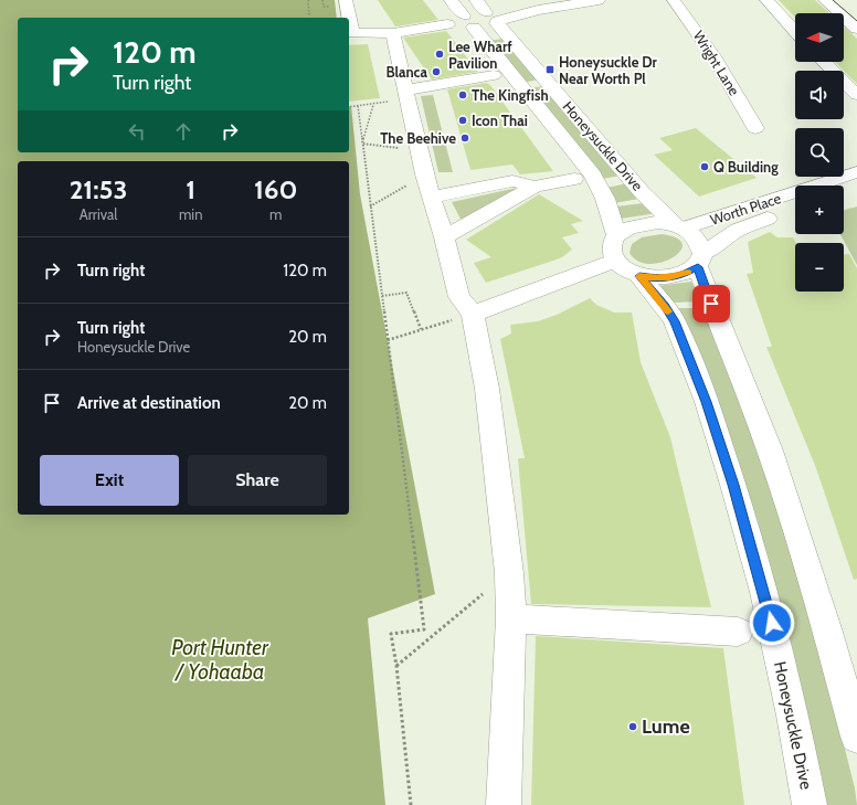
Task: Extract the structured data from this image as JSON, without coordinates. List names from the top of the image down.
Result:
{
  "streets": {
    "street": ["Wright Lane", "Honeysuckle Drive", "Worth Place"]
  },
  "crossings": [
    ["Honeysuckle Drive", "Worth Place"]
  ],
  "water": ["Port Hunter / Yohaaba"],
  "places": {
    "other": [
      "Lee Wharf Pavilion",
      "Blanca",
      "The Kingfish",
      "Icon Thai",
      "The Beehive",
      "Q Building",
      "Lume"
    ],
    "transit": ["Honeysuckle Dr Near Worth Pl"]
  },
  "north": "left",
  "page": {
    "map_buttons": ["+", "−"],
    "turn": ["120 m", "Turn right"],
    "eta": [
      "21:53",
      "Arrival",
      "1",
      "min",
      "160",
      "m"
    ],
    "list": [
      {
        "name": "Turn right",
        "value": "120 m"
      },
      {
        "name": "Turn right",
        "note": "Honeysuckle Drive",
        "value": "20 m"
      },
      {
        "name": "Arrive at destination",
        "value": "20 m"
      }
    ],
    "buttons": ["Exit", "Share"]
  }
}
